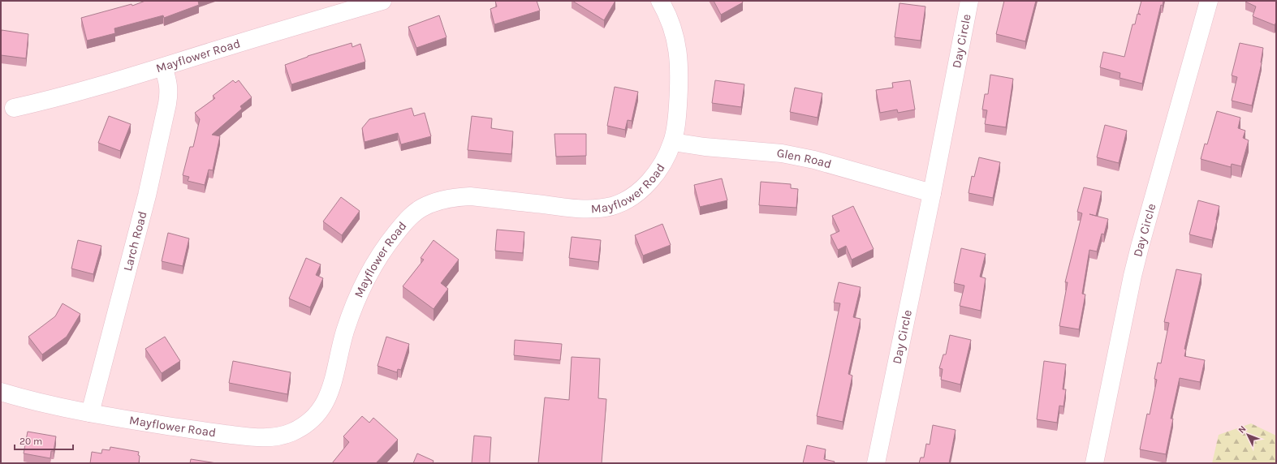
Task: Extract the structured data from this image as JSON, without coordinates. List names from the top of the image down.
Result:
{
  "streets": {
    "street": [
      "Day Circle",
      "Mayflower Road",
      "Glen Road",
      "Larch Road"
    ]
  },
  "crossings": [
    ["Day Circle", "Glen Road"],
    ["Mayflower Road", "Glen Road"],
    ["Mayflower Road", "Larch Road"]
  ],
  "scale_bar": "20 m",
  "north": "top left"
}
